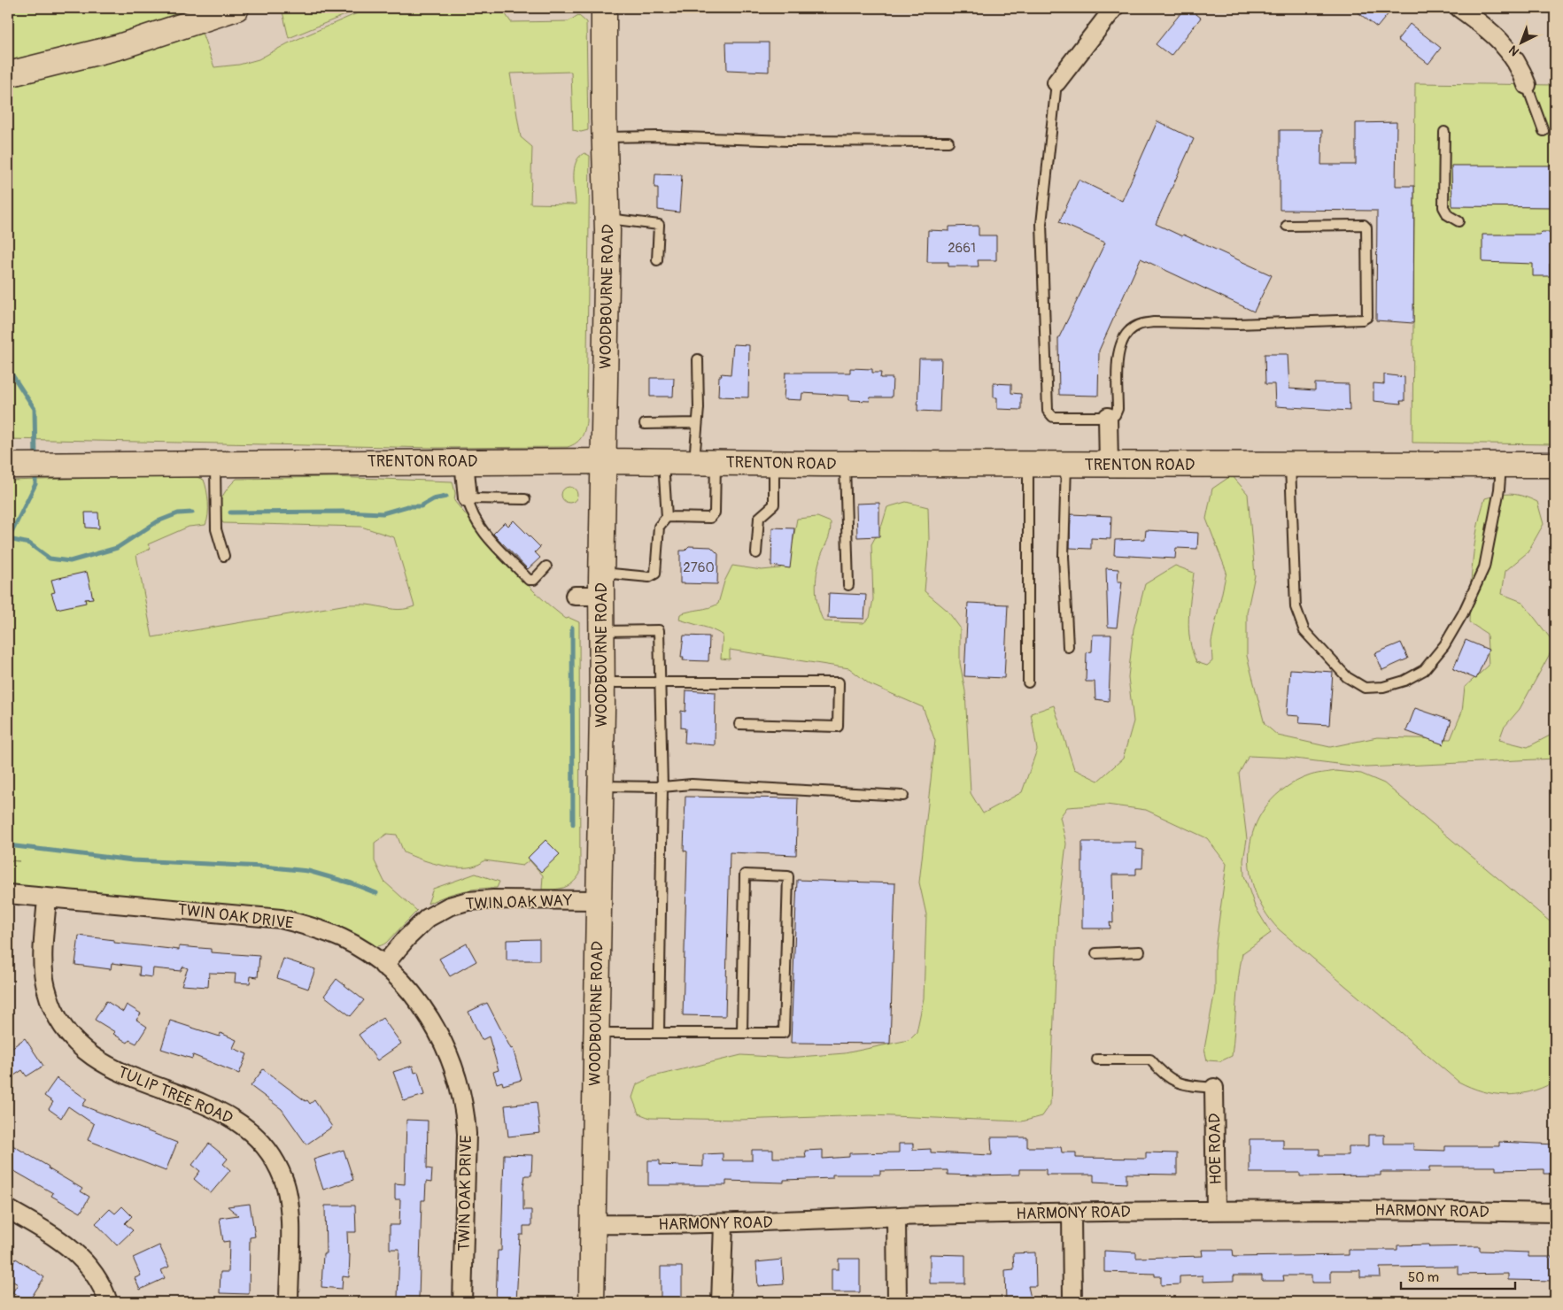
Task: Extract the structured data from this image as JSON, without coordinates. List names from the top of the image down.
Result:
{
  "streets": {
    "main road": ["WOODBOURNE ROAD", "TRENTON ROAD"],
    "street": [
      "TWIN OAK WAY",
      "TWIN OAK DRIVE",
      "TULIP TREE ROAD",
      "HOE ROAD",
      "HARMONY ROAD"
    ]
  },
  "crossings": [
    ["WOODBOURNE ROAD", "TRENTON ROAD"],
    ["WOODBOURNE ROAD", "TWIN OAK WAY"],
    ["WOODBOURNE ROAD", "HARMONY ROAD"],
    ["TWIN OAK WAY", "TWIN OAK DRIVE"],
    ["TWIN OAK DRIVE", "TULIP TREE ROAD"],
    ["HOE ROAD", "HARMONY ROAD"]
  ],
  "house_numbers": ["2661", "2760"],
  "scale_bar": "50 m",
  "north": "bottom left"
}
